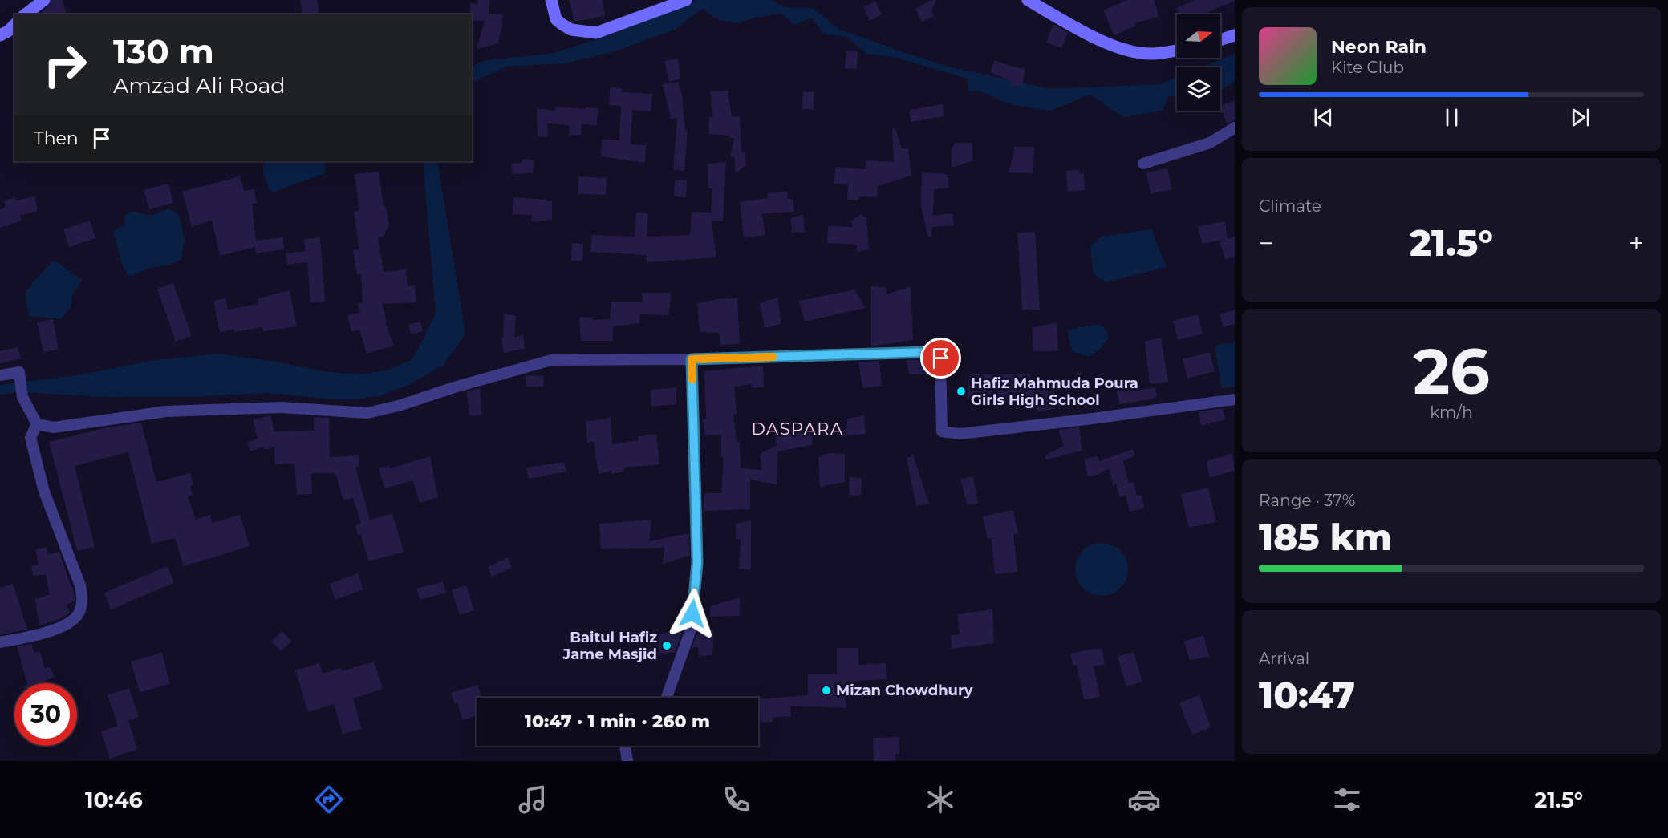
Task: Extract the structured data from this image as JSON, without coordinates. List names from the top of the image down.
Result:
{
  "districts": ["DASPARA"],
  "places": ["Hafiz Mahmuda Poura Girls High School", "Baitul Hafiz Jame Masjid", "Mizan Chowdhury"],
  "north": "right",
  "page": {
    "turn": ["130 m", "Amzad Ali Road"],
    "song": ["Neon Rain", "Kite Club"],
    "then": "Then",
    "tile": [
      "Climate",
      ["26", "km/h"],
      ["Range · 37%", "185 km"],
      ["Arrival", "10:47"]
    ],
    "heat": ["−", "21.5°", "+"],
    "limit": "30",
    "trip": "10:47 · 1 min · 260 m",
    "tabs": ["10:46", "21.5°"]
  }
}
